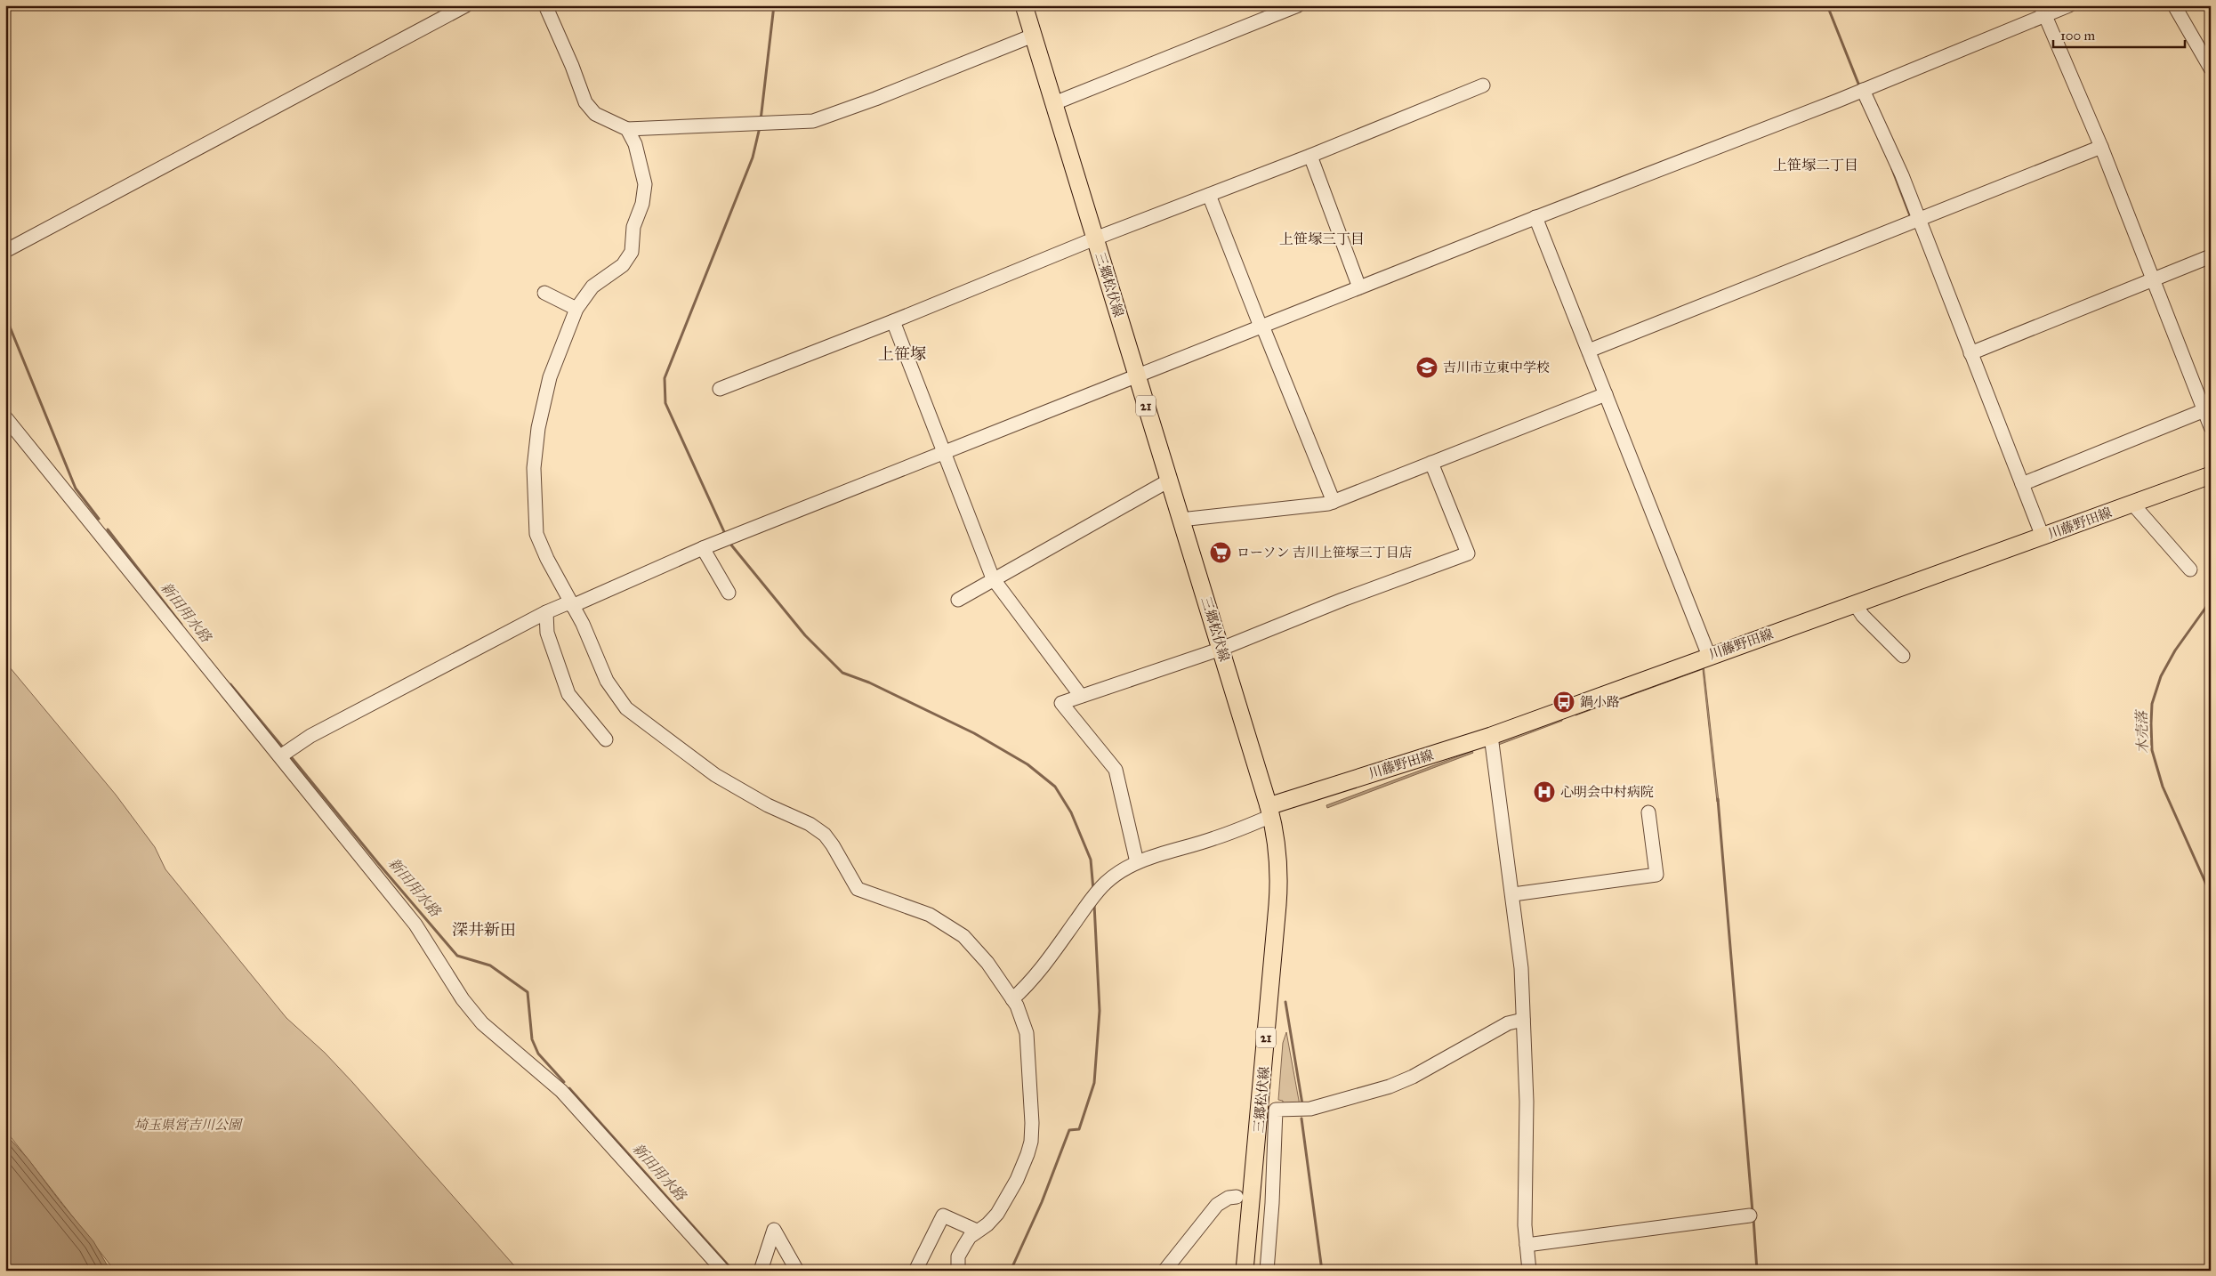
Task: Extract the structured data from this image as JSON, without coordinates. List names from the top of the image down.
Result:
{
  "streets": {
    "main road": ["三郷松伏線", "21", "川藤野田線"]
  },
  "crossings": [
    ["三郷松伏線", "川藤野田線"]
  ],
  "districts": [
    "上笹塚二丁目",
    "上笹塚三丁目",
    "上笹塚",
    "深井新田"
  ],
  "water": ["新田用水路", "木売落"],
  "parks": ["埼玉県営吉川公園"],
  "places": {
    "school or university": ["吉川市立東中学校"],
    "supermarket": ["ローソン 吉川上笹塚三丁目店"],
    "bus stop": ["鍋小路"],
    "hospital": ["心明会中村病院"]
  },
  "scale_bar": "100 m"
}
